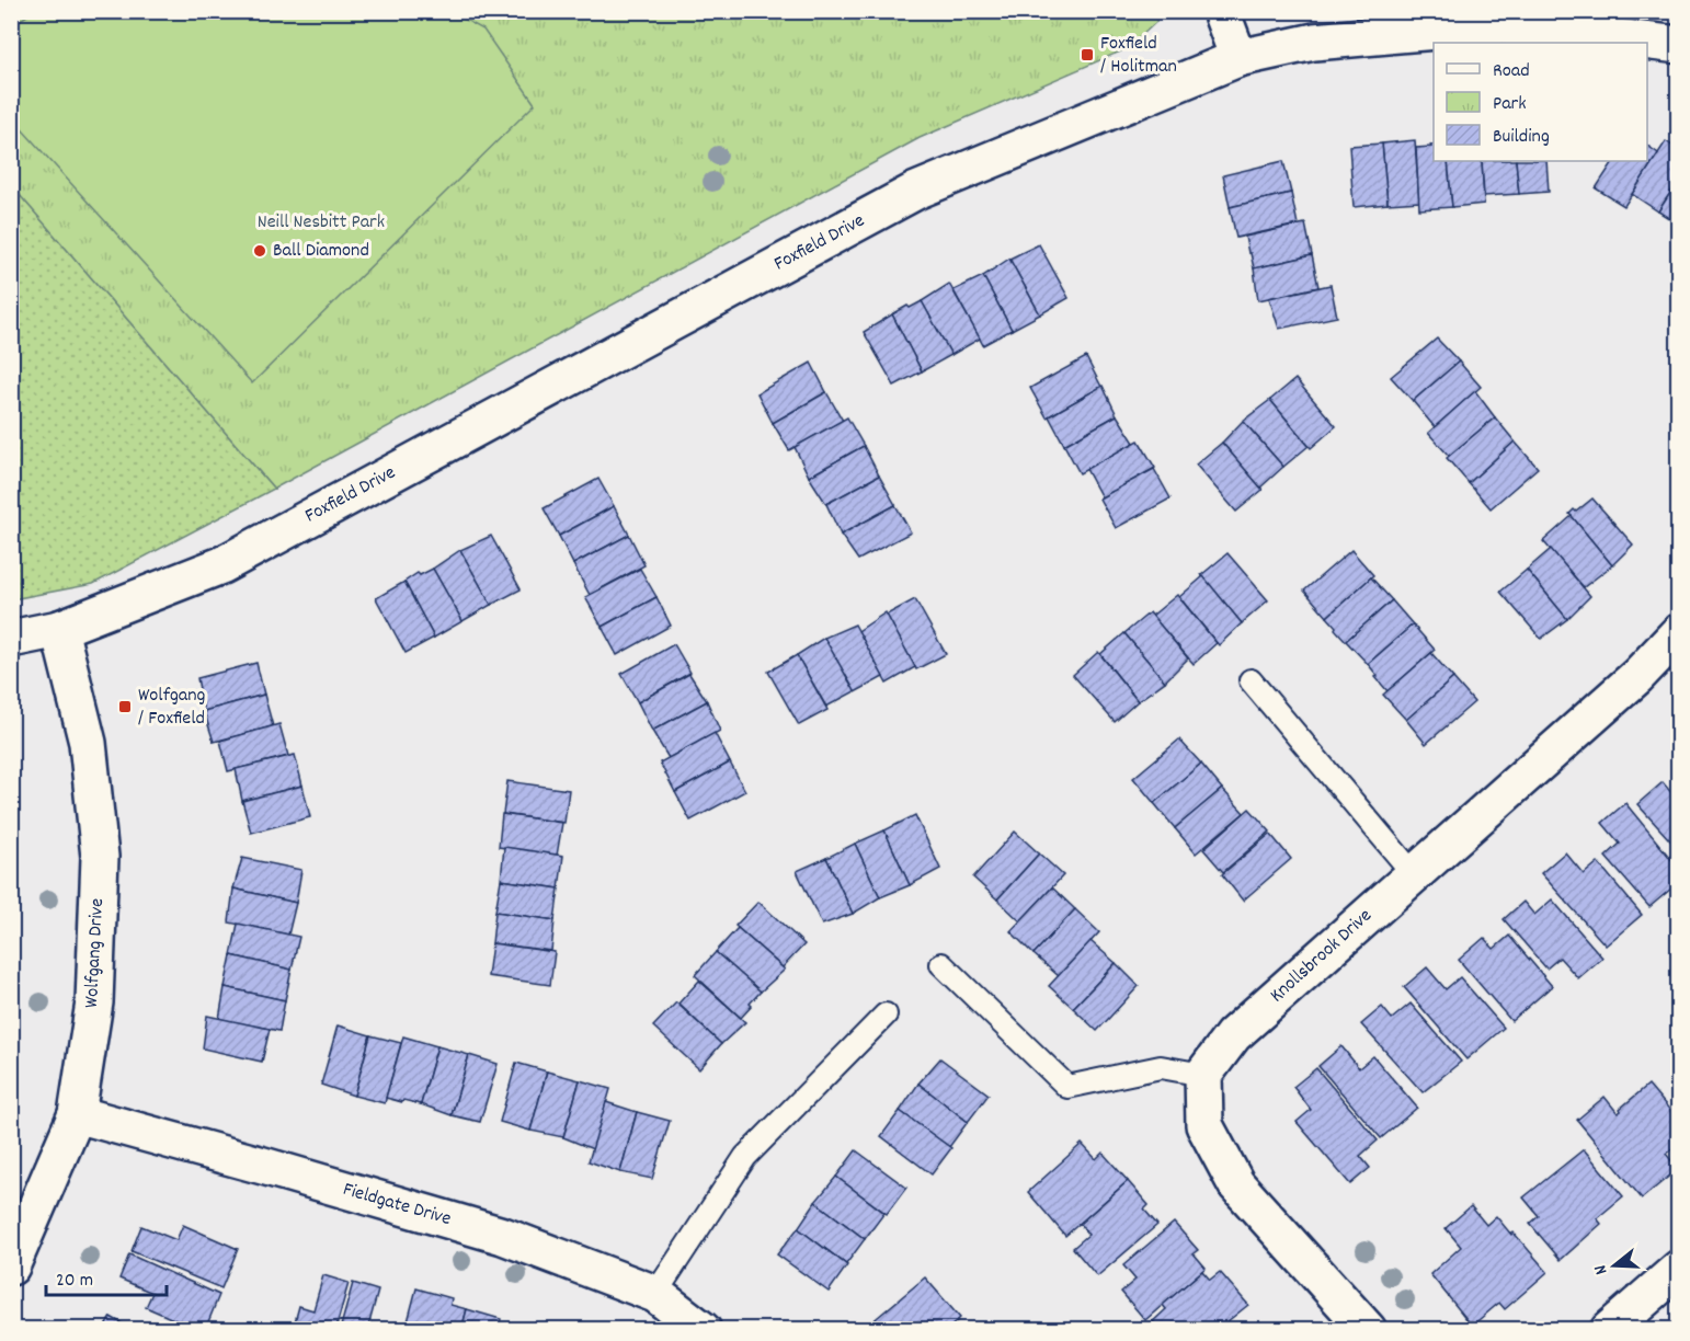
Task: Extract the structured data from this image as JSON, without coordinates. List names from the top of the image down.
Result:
{
  "streets": {
    "street": [
      "Foxfield Drive",
      "Wolfgang Drive",
      "Knollsbrook Drive",
      "Fieldgate Drive"
    ]
  },
  "crossings": [
    ["Foxfield Drive", "Wolfgang Drive"],
    ["Wolfgang Drive", "Fieldgate Drive"]
  ],
  "parks": ["Neill Nesbitt Park"],
  "places": {
    "transit": ["Foxfield / Holitman", "Wolfgang / Foxfield"],
    "other": ["Ball Diamond"]
  },
  "legend": ["Road", "Park", "Building"],
  "scale_bar": "20 m",
  "north": "left"
}
